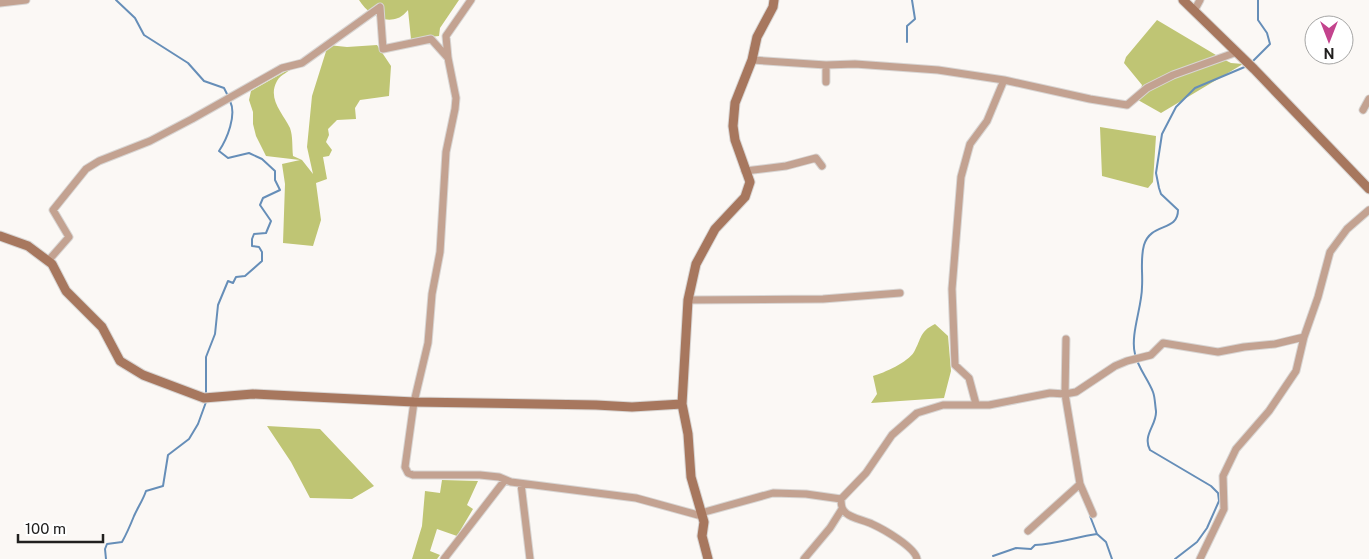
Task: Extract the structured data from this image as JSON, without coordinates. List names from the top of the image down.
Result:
{
  "scale_bar": "100 m",
  "north": "bottom"
}
